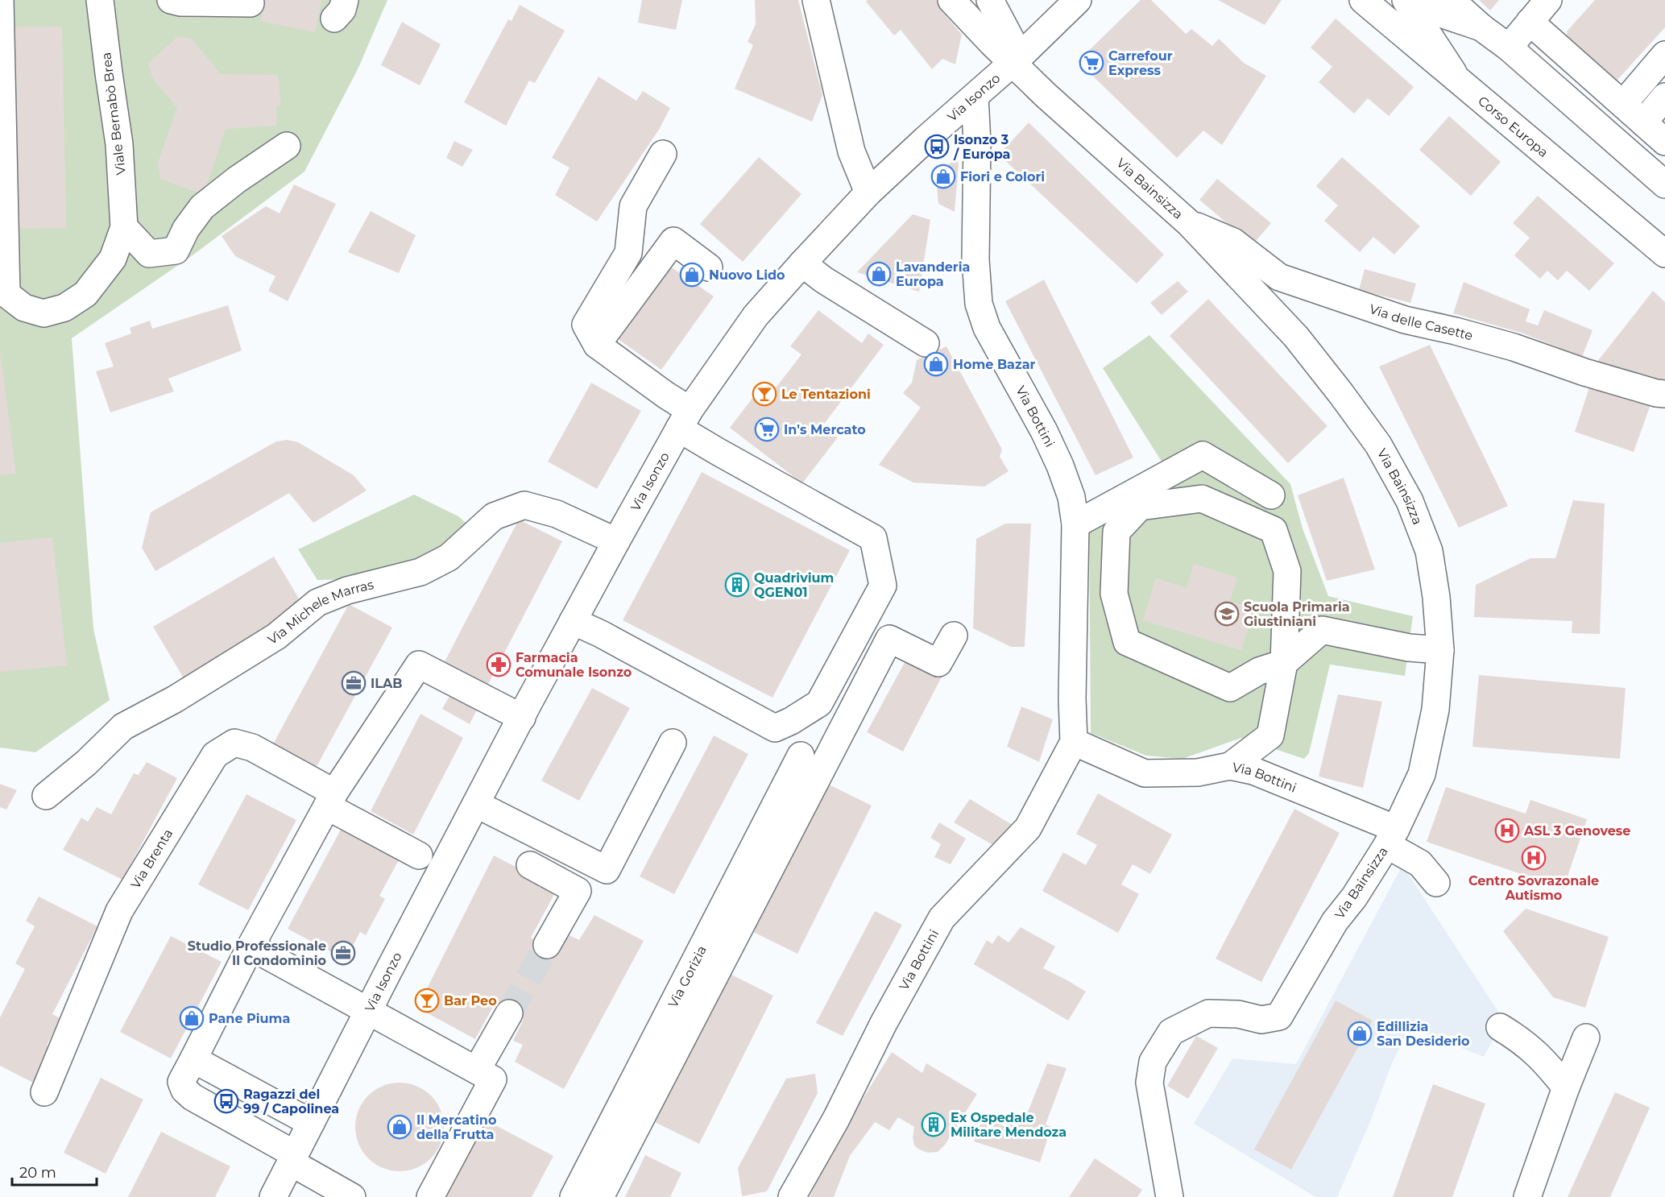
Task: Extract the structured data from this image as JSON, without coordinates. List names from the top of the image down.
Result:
{
  "streets": {
    "street": [
      "Via Isonzo",
      "Viale Bernabò Brea",
      "Corso Europa",
      "Via Bainsizza",
      "Via delle Casette",
      "Via Bottini",
      "Via Michele Marras",
      "Via Brenta",
      "Via Gorizia"
    ]
  },
  "crossings": [
    ["Via Isonzo", "Via Bainsizza"],
    ["Via Isonzo", "Via Bottini"],
    ["Via Isonzo", "Via Michele Marras"],
    ["Via Bainsizza", "Via delle Casette"],
    ["Via Bainsizza", "Via Bottini"]
  ],
  "places": {
    "supermarket": ["Carrefour Express", "In's Mercato"],
    "bus stop": ["Isonzo 3 / Europa", "Ragazzi del 99 / Capolinea"],
    "shop": [
      "Fiori e Colori",
      "Lavanderia Europa",
      "Nuovo Lido",
      "Home Bazar",
      "Pane Piuma",
      "Edillizia San Desiderio",
      "Il Mercatino della Frutta"
    ],
    "bar": ["Le Tentazioni", "Bar Peo"],
    "building": ["Quadrivium QGEN01", "Ex Ospedale Militare Mendoza"],
    "school or university": ["Scuola Primaria Giustiniani"],
    "pharmacy": ["Farmacia Comunale Isonzo"],
    "office": ["ILAB", "Studio Professionale Il Condominio"],
    "hospital": ["ASL 3 Genovese", "Centro Sovrazonale Autismo"]
  },
  "scale_bar": "20 m"
}
